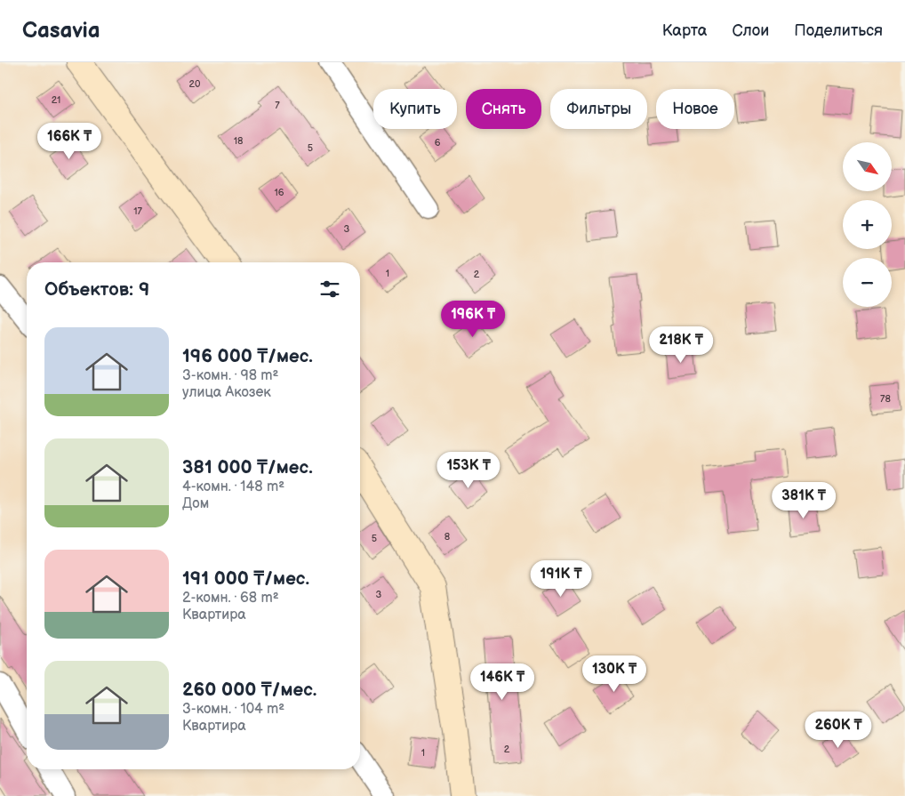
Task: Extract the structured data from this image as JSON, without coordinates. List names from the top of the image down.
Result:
{
  "house_numbers": [
    "20",
    "21",
    "7",
    "18",
    "6",
    "5",
    "16",
    "17",
    "3",
    "1",
    "2",
    "78",
    "8",
    "5",
    "3",
    "2",
    "1"
  ],
  "north": "bottom right",
  "page": {
    "header": "Casavia",
    "nav": ["Карта", "Слои", "Поделиться"],
    "chip": [
      "Купить",
      "Снять",
      "Фильтры",
      "Новое"
    ],
    "price": [
      "166K ₸",
      "196K ₸",
      "218K ₸",
      "153K ₸",
      "381K ₸",
      "191K ₸",
      "130K ₸",
      "146K ₸",
      "260K ₸"
    ],
    "map_buttons": ["+", "−"],
    "heading": "Объектов: 9",
    "list": [
      {
        "name": "196 000 ₸/мес.",
        "note": "3-комн. · 98 m² · улица Акозек"
      },
      {
        "name": "381 000 ₸/мес.",
        "note": "4-комн. · 148 m² · Дом"
      },
      {
        "name": "191 000 ₸/мес.",
        "note": "2-комн. · 68 m² · Квартира"
      },
      {
        "name": "260 000 ₸/мес.",
        "note": "3-комн. · 104 m² · Квартира"
      }
    ]
  }
}
